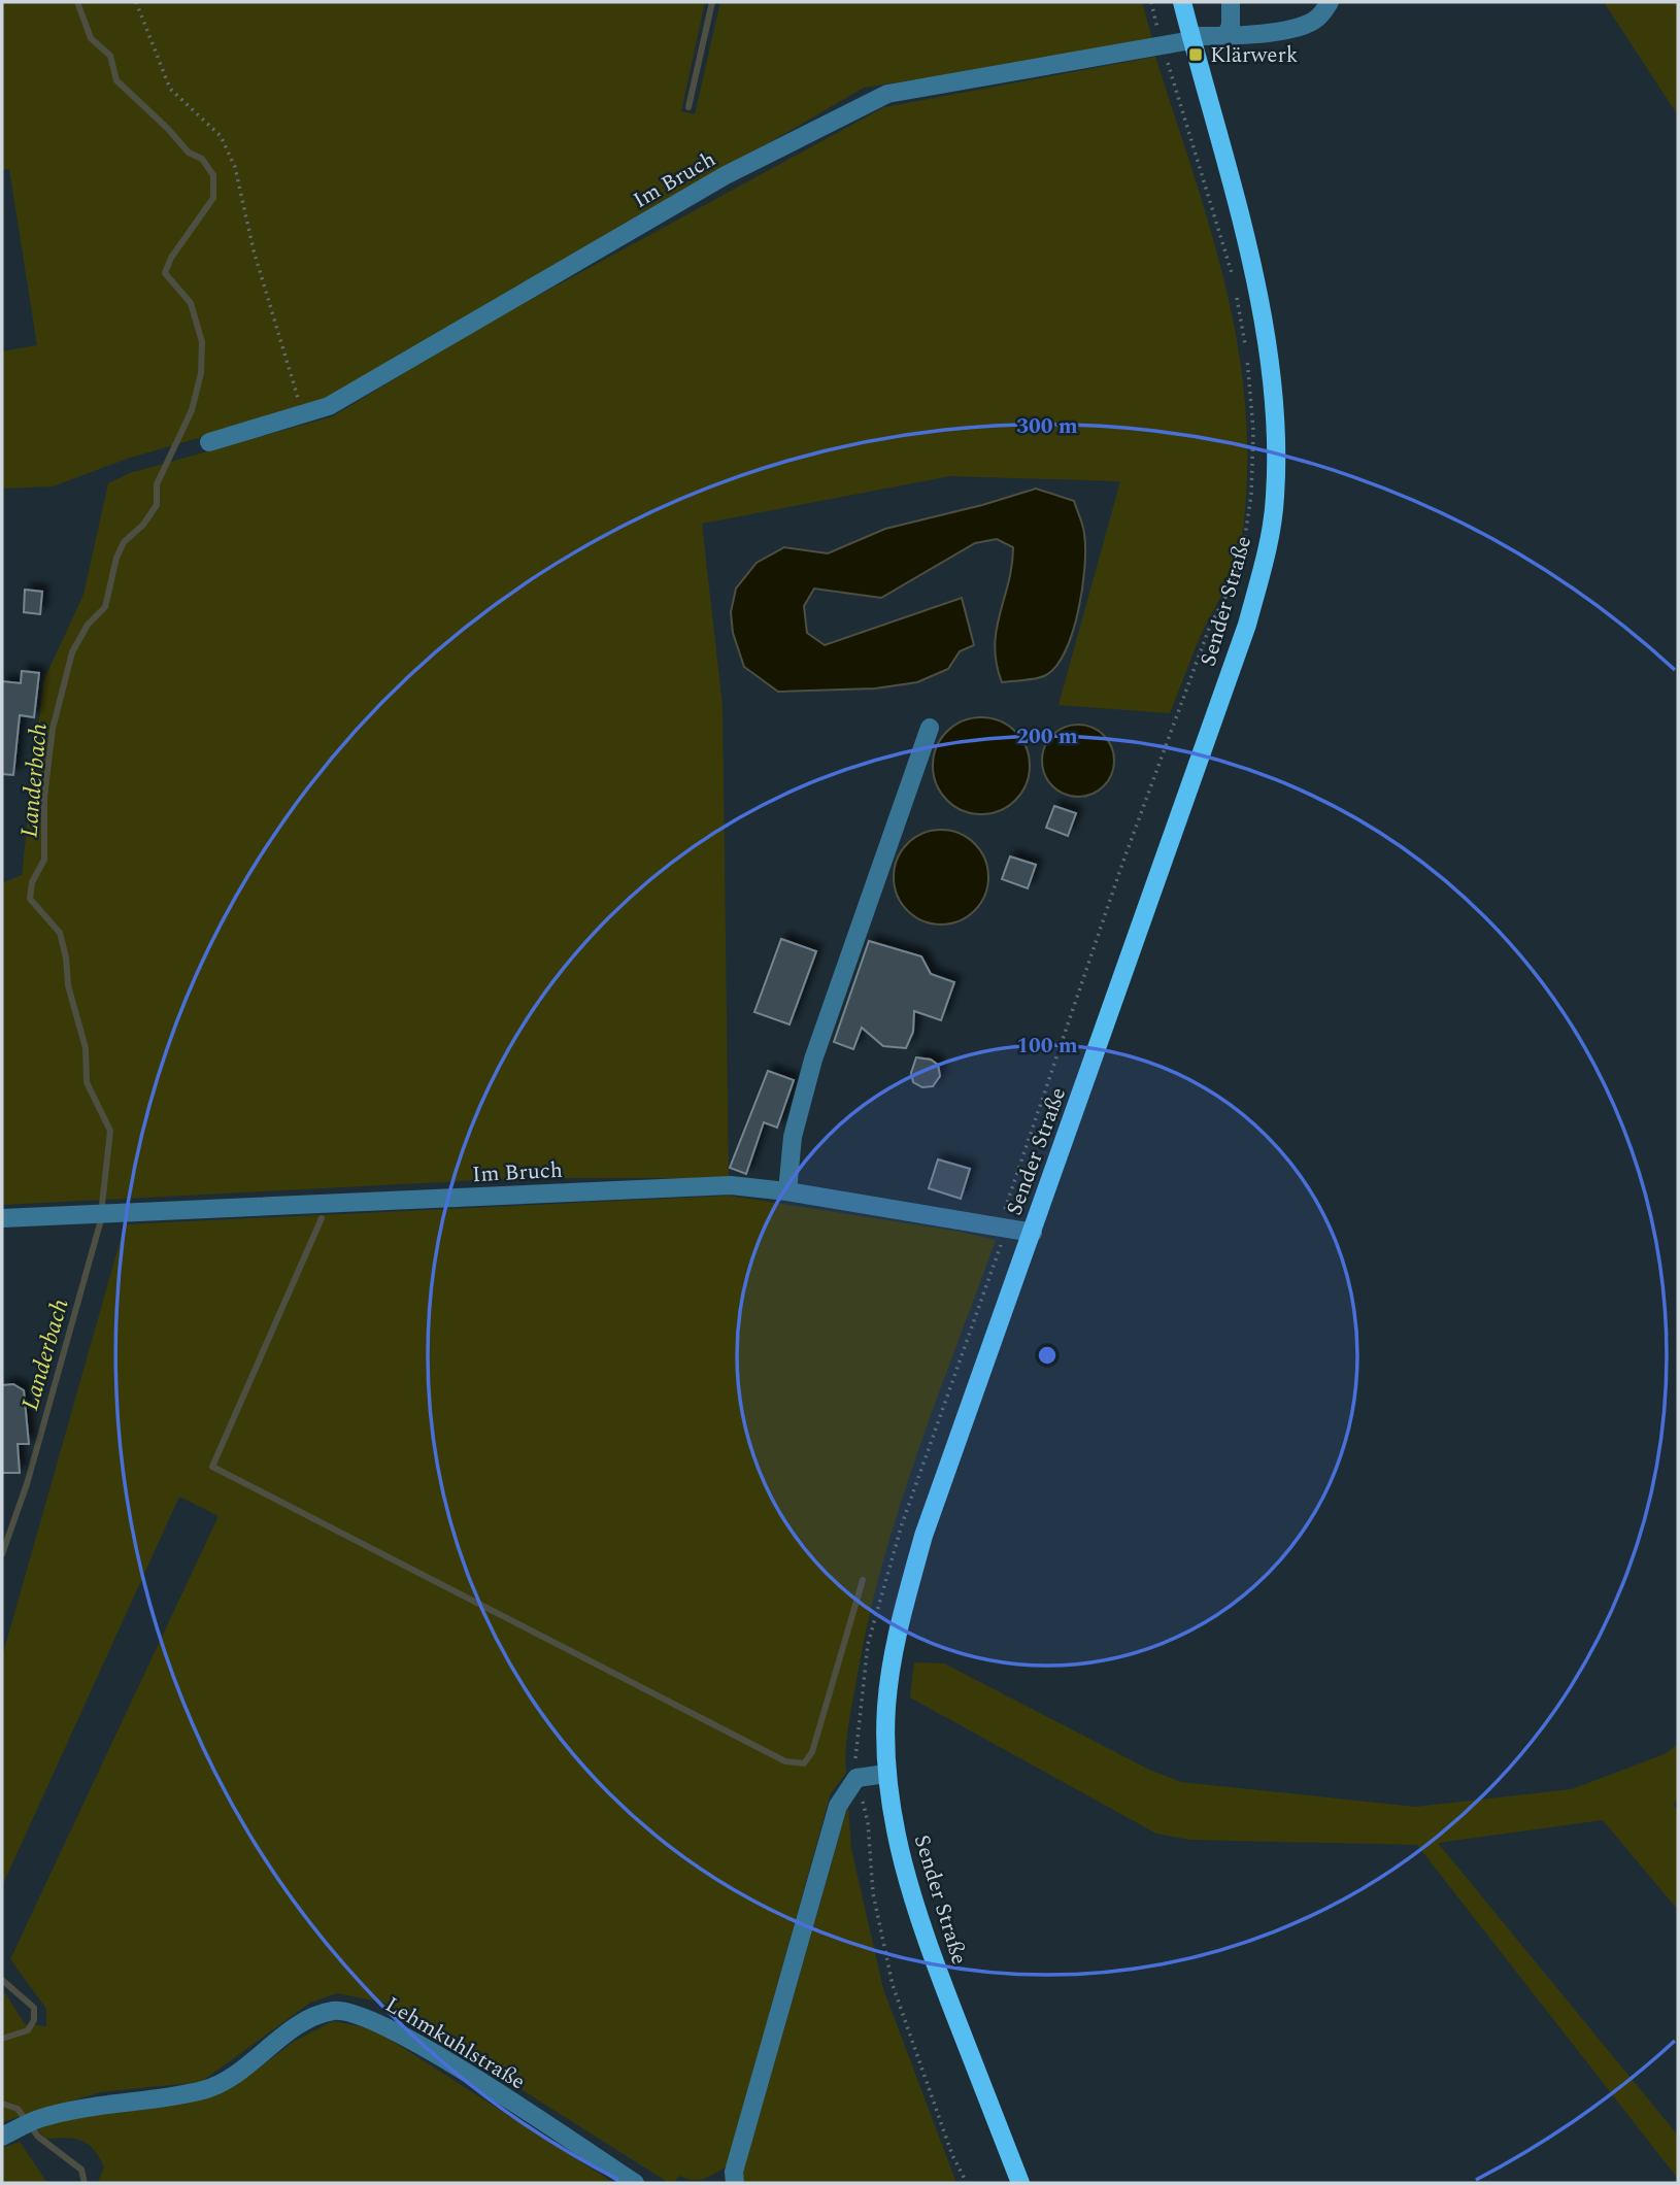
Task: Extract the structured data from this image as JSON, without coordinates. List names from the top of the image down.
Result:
{
  "streets": {
    "main road": ["Sender Straße"],
    "street": ["Im Bruch", "Lehmkuhlstraße"]
  },
  "crossings": [
    ["Im Bruch", "Sender Straße"]
  ],
  "water": ["Landerbach"],
  "places": {
    "transit": ["Klärwerk"]
  },
  "rings": ["300 m", "200 m", "100 m"]
}
